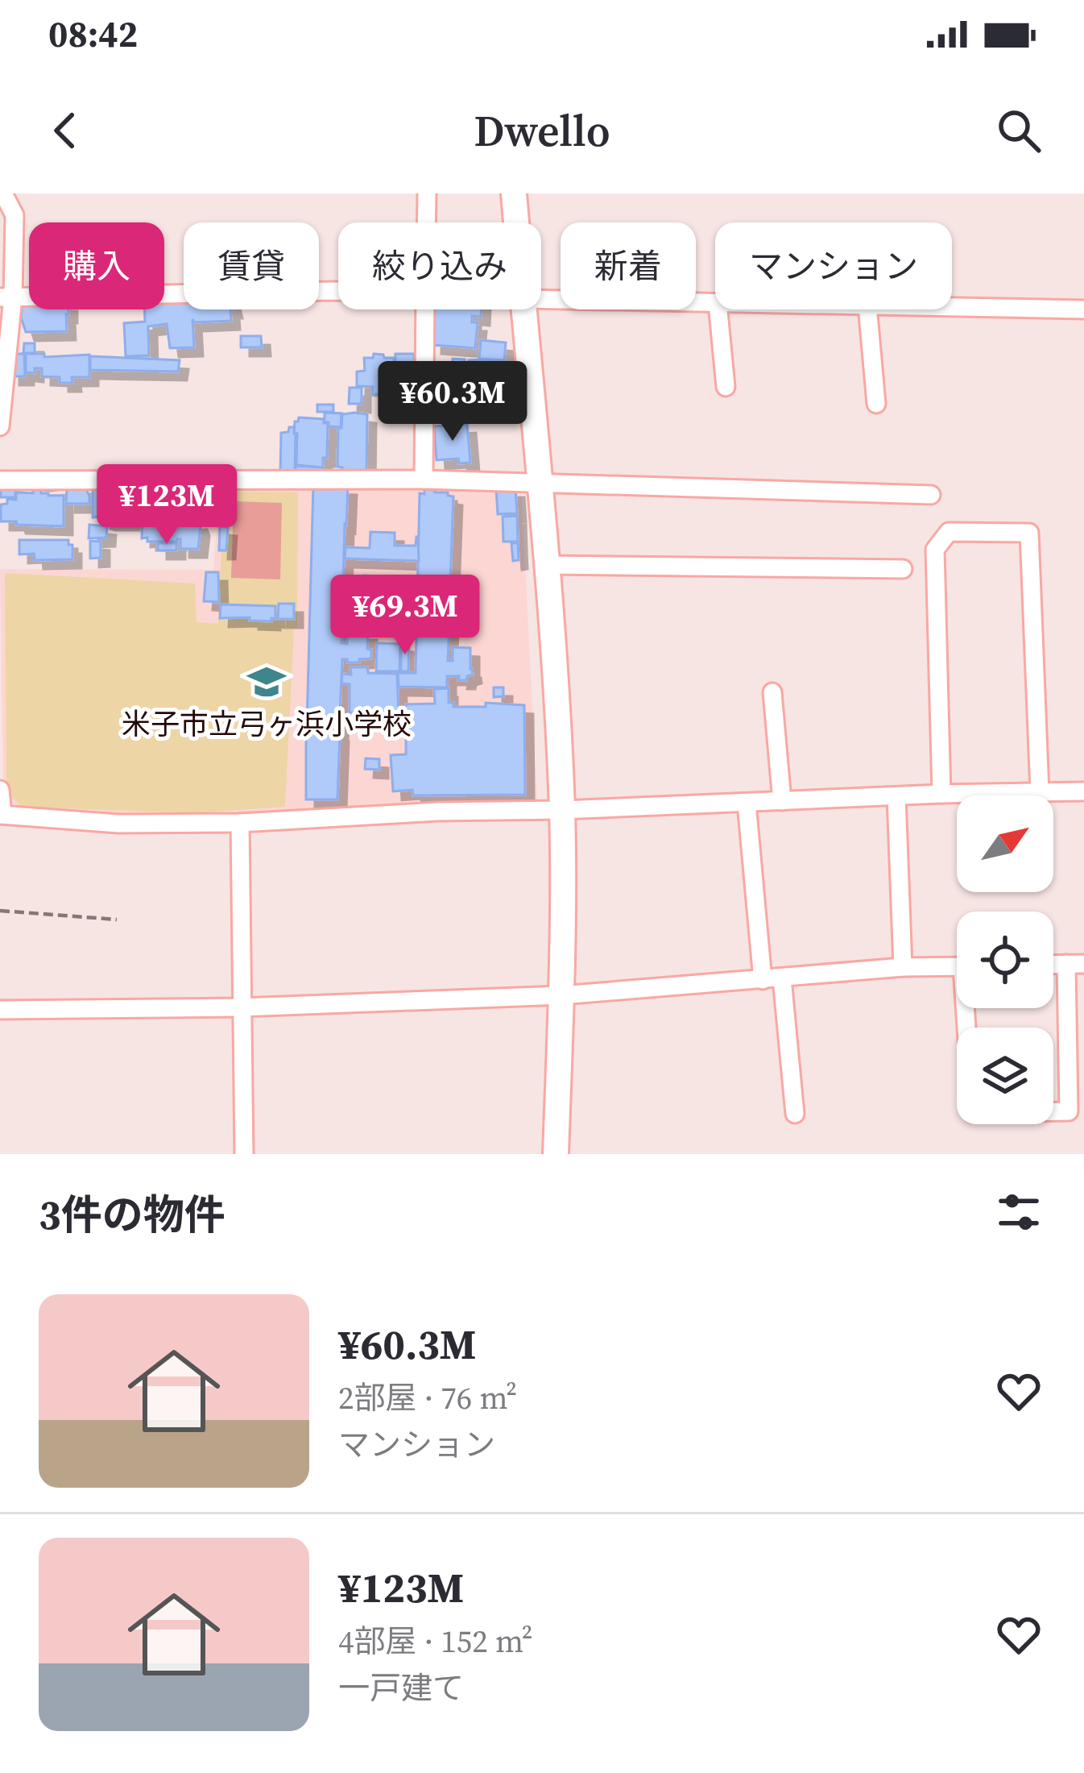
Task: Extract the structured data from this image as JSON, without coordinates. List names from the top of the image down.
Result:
{
  "places": {
    "school or university": ["米子市立弓ヶ浜小学校"]
  },
  "north": "top right",
  "page": {
    "status": "08:42",
    "header": "Dwello",
    "chip": [
      "購入",
      "賃貸",
      "絞り込み",
      "新着",
      "マンション"
    ],
    "price": ["¥60.3M", "¥123M", "¥69.3M"],
    "heading": "3件の物件",
    "list": [
      {
        "name": "¥60.3M",
        "note": "2部屋 · 76 m² · マンション"
      },
      {
        "name": "¥123M",
        "note": "4部屋 · 152 m² · 一戸建て"
      }
    ]
  }
}
